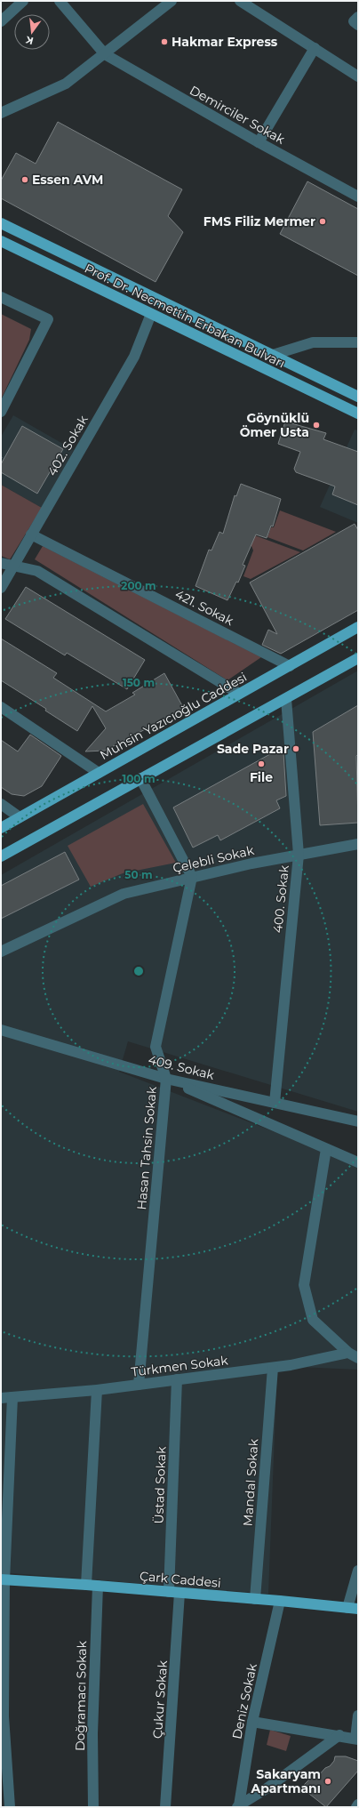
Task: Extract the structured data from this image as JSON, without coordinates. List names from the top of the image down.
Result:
{
  "streets": {
    "main road": ["Prof. Dr. Necmettin Erbakan Bulvarı", "Muhsin Yazıcıoğlu Caddesi", "Çark Caddesi"],
    "street": [
      "Demirciler Sokak",
      "402. Sokak",
      "421. Sokak",
      "Çelebli Sokak",
      "400. Sokak",
      "409. Sokak",
      "Hasan Tahsin Sokak",
      "Türkmen Sokak",
      "Mandal Sokak",
      "Üstad Sokak",
      "Doğramacı Sokak",
      "Çukur Sokak",
      "Deniz Sokak"
    ]
  },
  "crossings": [
    ["Prof. Dr. Necmettin Erbakan Bulvarı", "402. Sokak"],
    ["402. Sokak", "421. Sokak"],
    ["421. Sokak", "Muhsin Yazıcıoğlu Caddesi"],
    ["Çelebli Sokak", "400. Sokak"],
    ["Çelebli Sokak", "Hasan Tahsin Sokak"],
    ["400. Sokak", "409. Sokak"],
    ["409. Sokak", "Hasan Tahsin Sokak"],
    ["Hasan Tahsin Sokak", "Türkmen Sokak"],
    ["Türkmen Sokak", "Mandal Sokak"],
    ["Türkmen Sokak", "Üstad Sokak"],
    ["Türkmen Sokak", "Doğramacı Sokak"],
    ["Mandal Sokak", "Çark Caddesi"],
    ["Üstad Sokak", "Çark Caddesi"],
    ["Üstad Sokak", "Çukur Sokak"],
    ["Çark Caddesi", "Doğramacı Sokak"],
    ["Çark Caddesi", "Çukur Sokak"],
    ["Çark Caddesi", "Deniz Sokak"]
  ],
  "places": [
    "Hakmar Express",
    "Essen AVM",
    "FMS Filiz Mermer",
    "Göynüklü Ömer Usta",
    "Sade Pazar",
    "File",
    "Sakaryam Apartmanı"
  ],
  "north": "bottom",
  "rings": [
    "200 m",
    "150 m",
    "100 m",
    "50 m"
  ]
}
